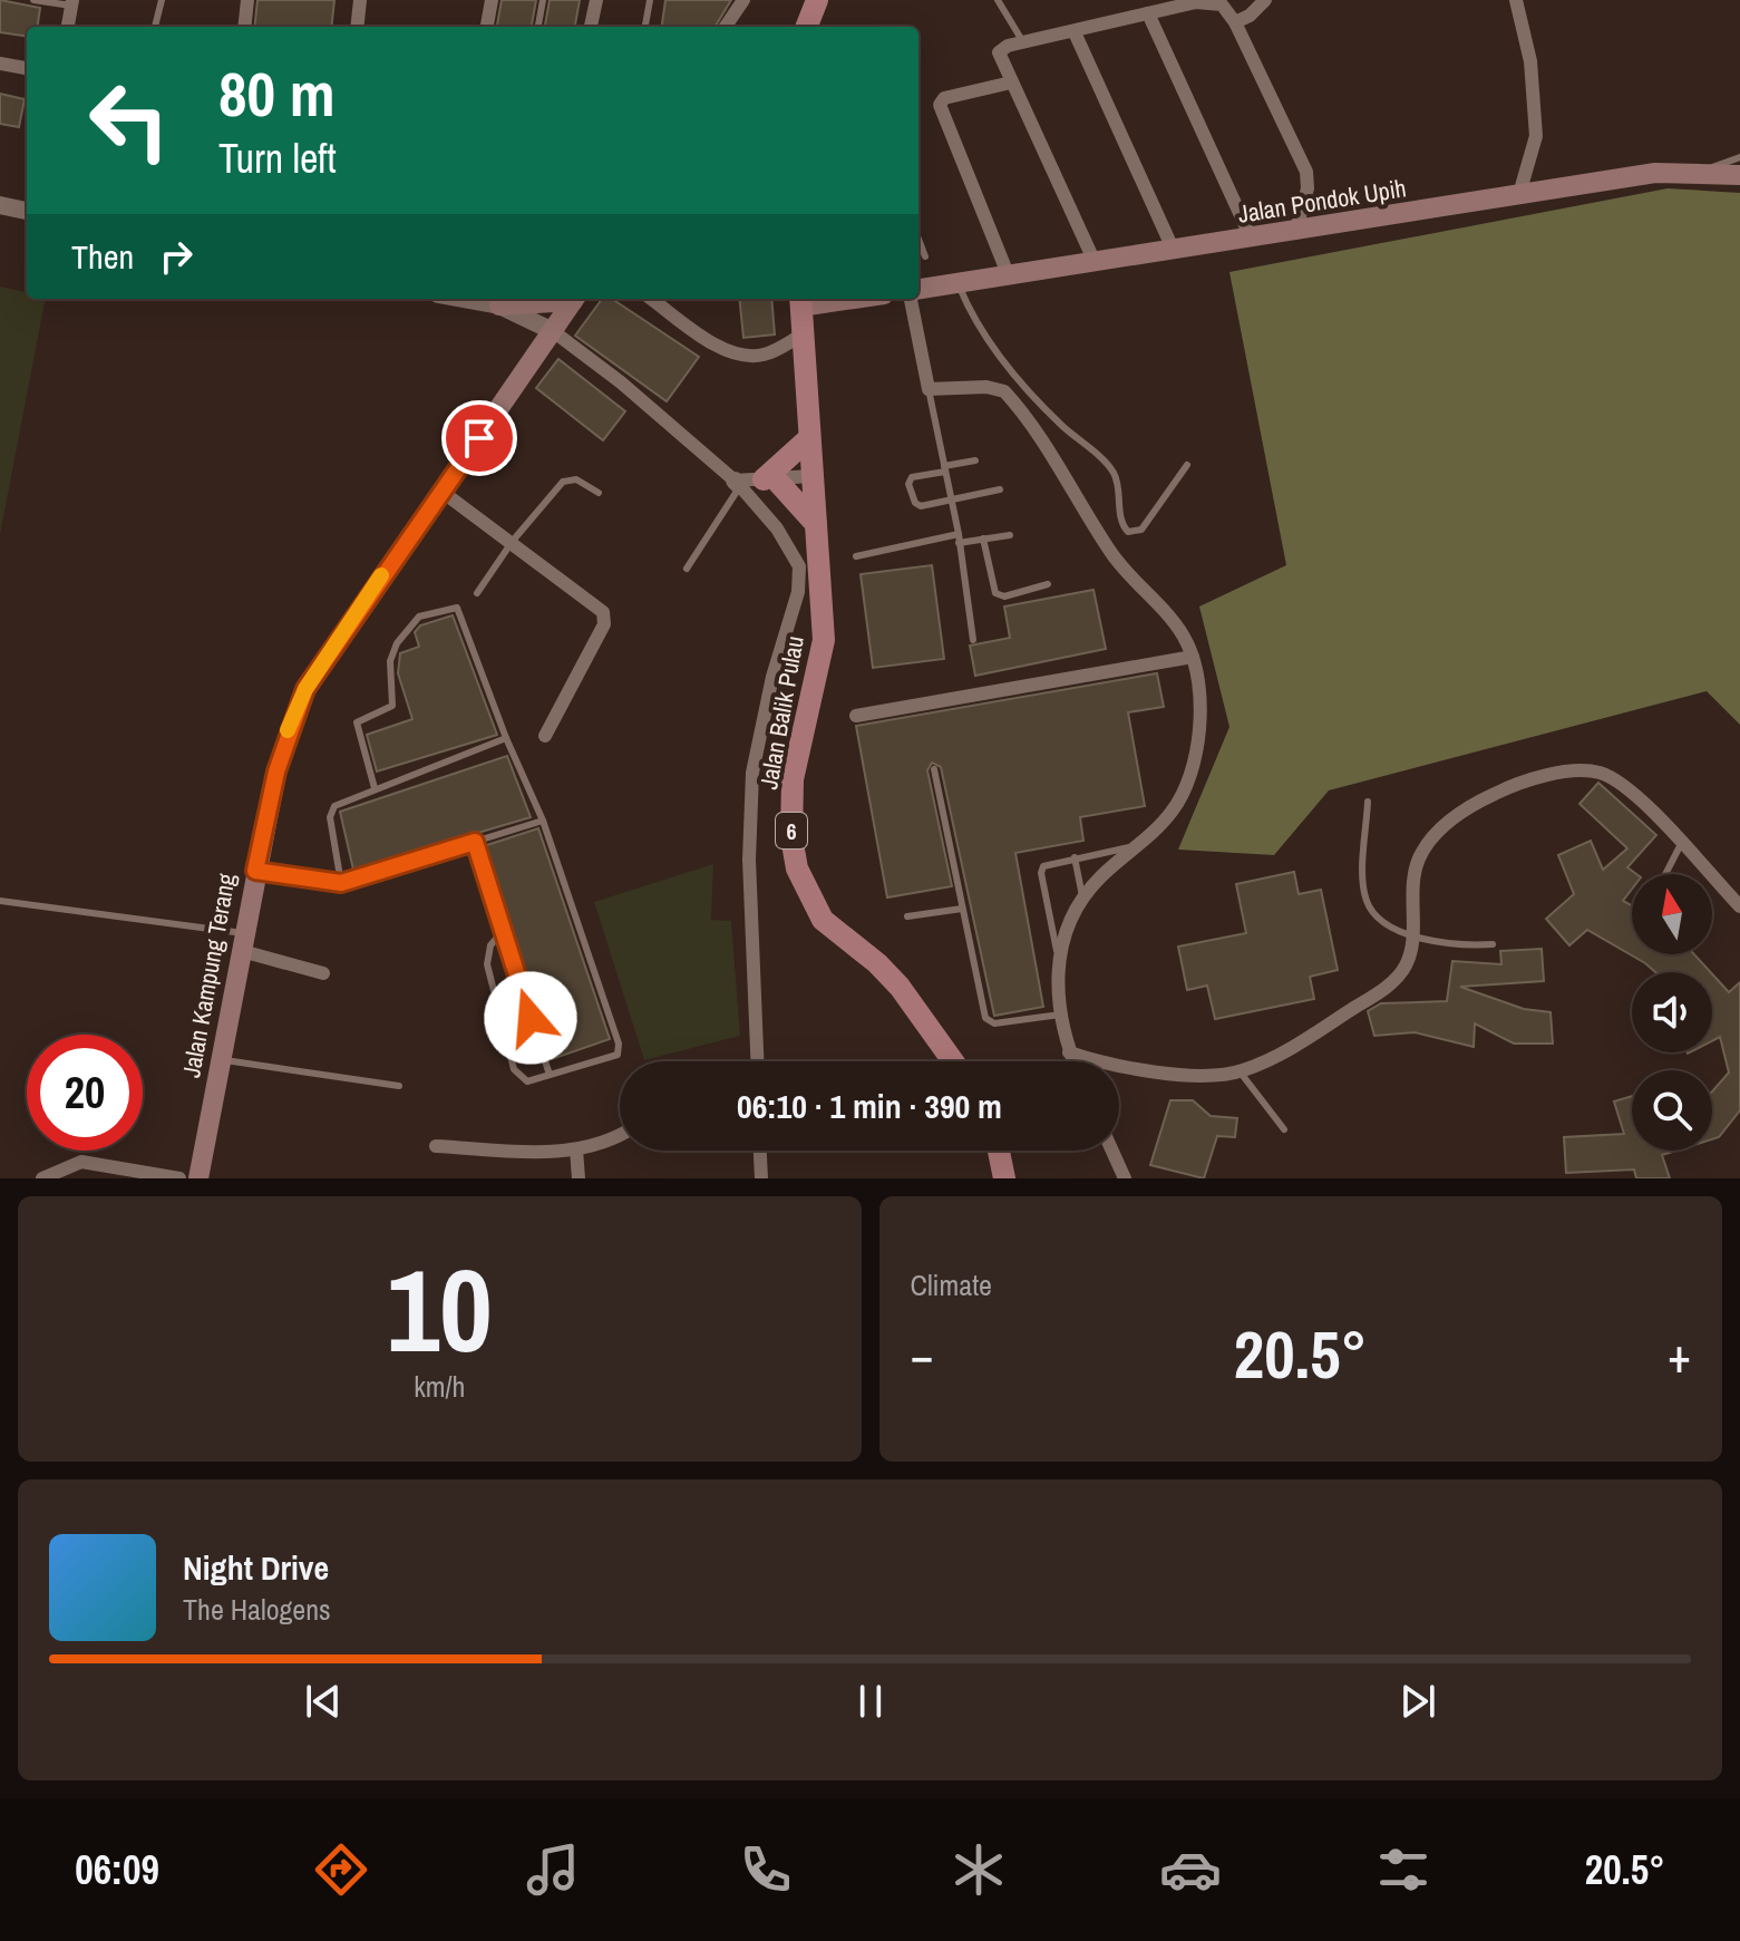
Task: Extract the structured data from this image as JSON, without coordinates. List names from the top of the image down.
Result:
{
  "streets": {
    "main road": [
      "Jalan Pondok Upih",
      "Jalan Balik Pulau",
      "6",
      "Jalan Kampung Terang"
    ]
  },
  "north": "top",
  "page": {
    "turn": ["80 m", "Turn left"],
    "then": "Then",
    "limit": "20",
    "trip": "06:10 · 1 min · 390 m",
    "tile": [
      ["10", "km/h"],
      "Climate"
    ],
    "heat": ["−", "20.5°", "+"],
    "song": ["Night Drive", "The Halogens"],
    "tabs": ["06:09", "20.5°"]
  }
}
